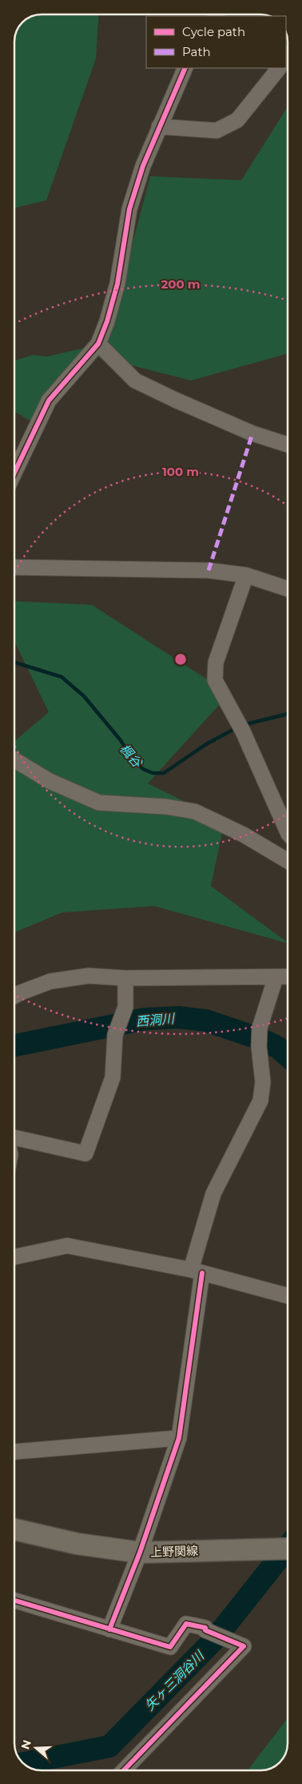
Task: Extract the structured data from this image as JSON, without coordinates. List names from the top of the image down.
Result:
{
  "streets": {
    "main road": ["上野関線"]
  },
  "water": ["楓谷", "西洞川", "矢ヶ三洞谷川"],
  "legend": ["Cycle path", "Path"],
  "north": "left",
  "rings": ["200 m", "100 m"]
}
